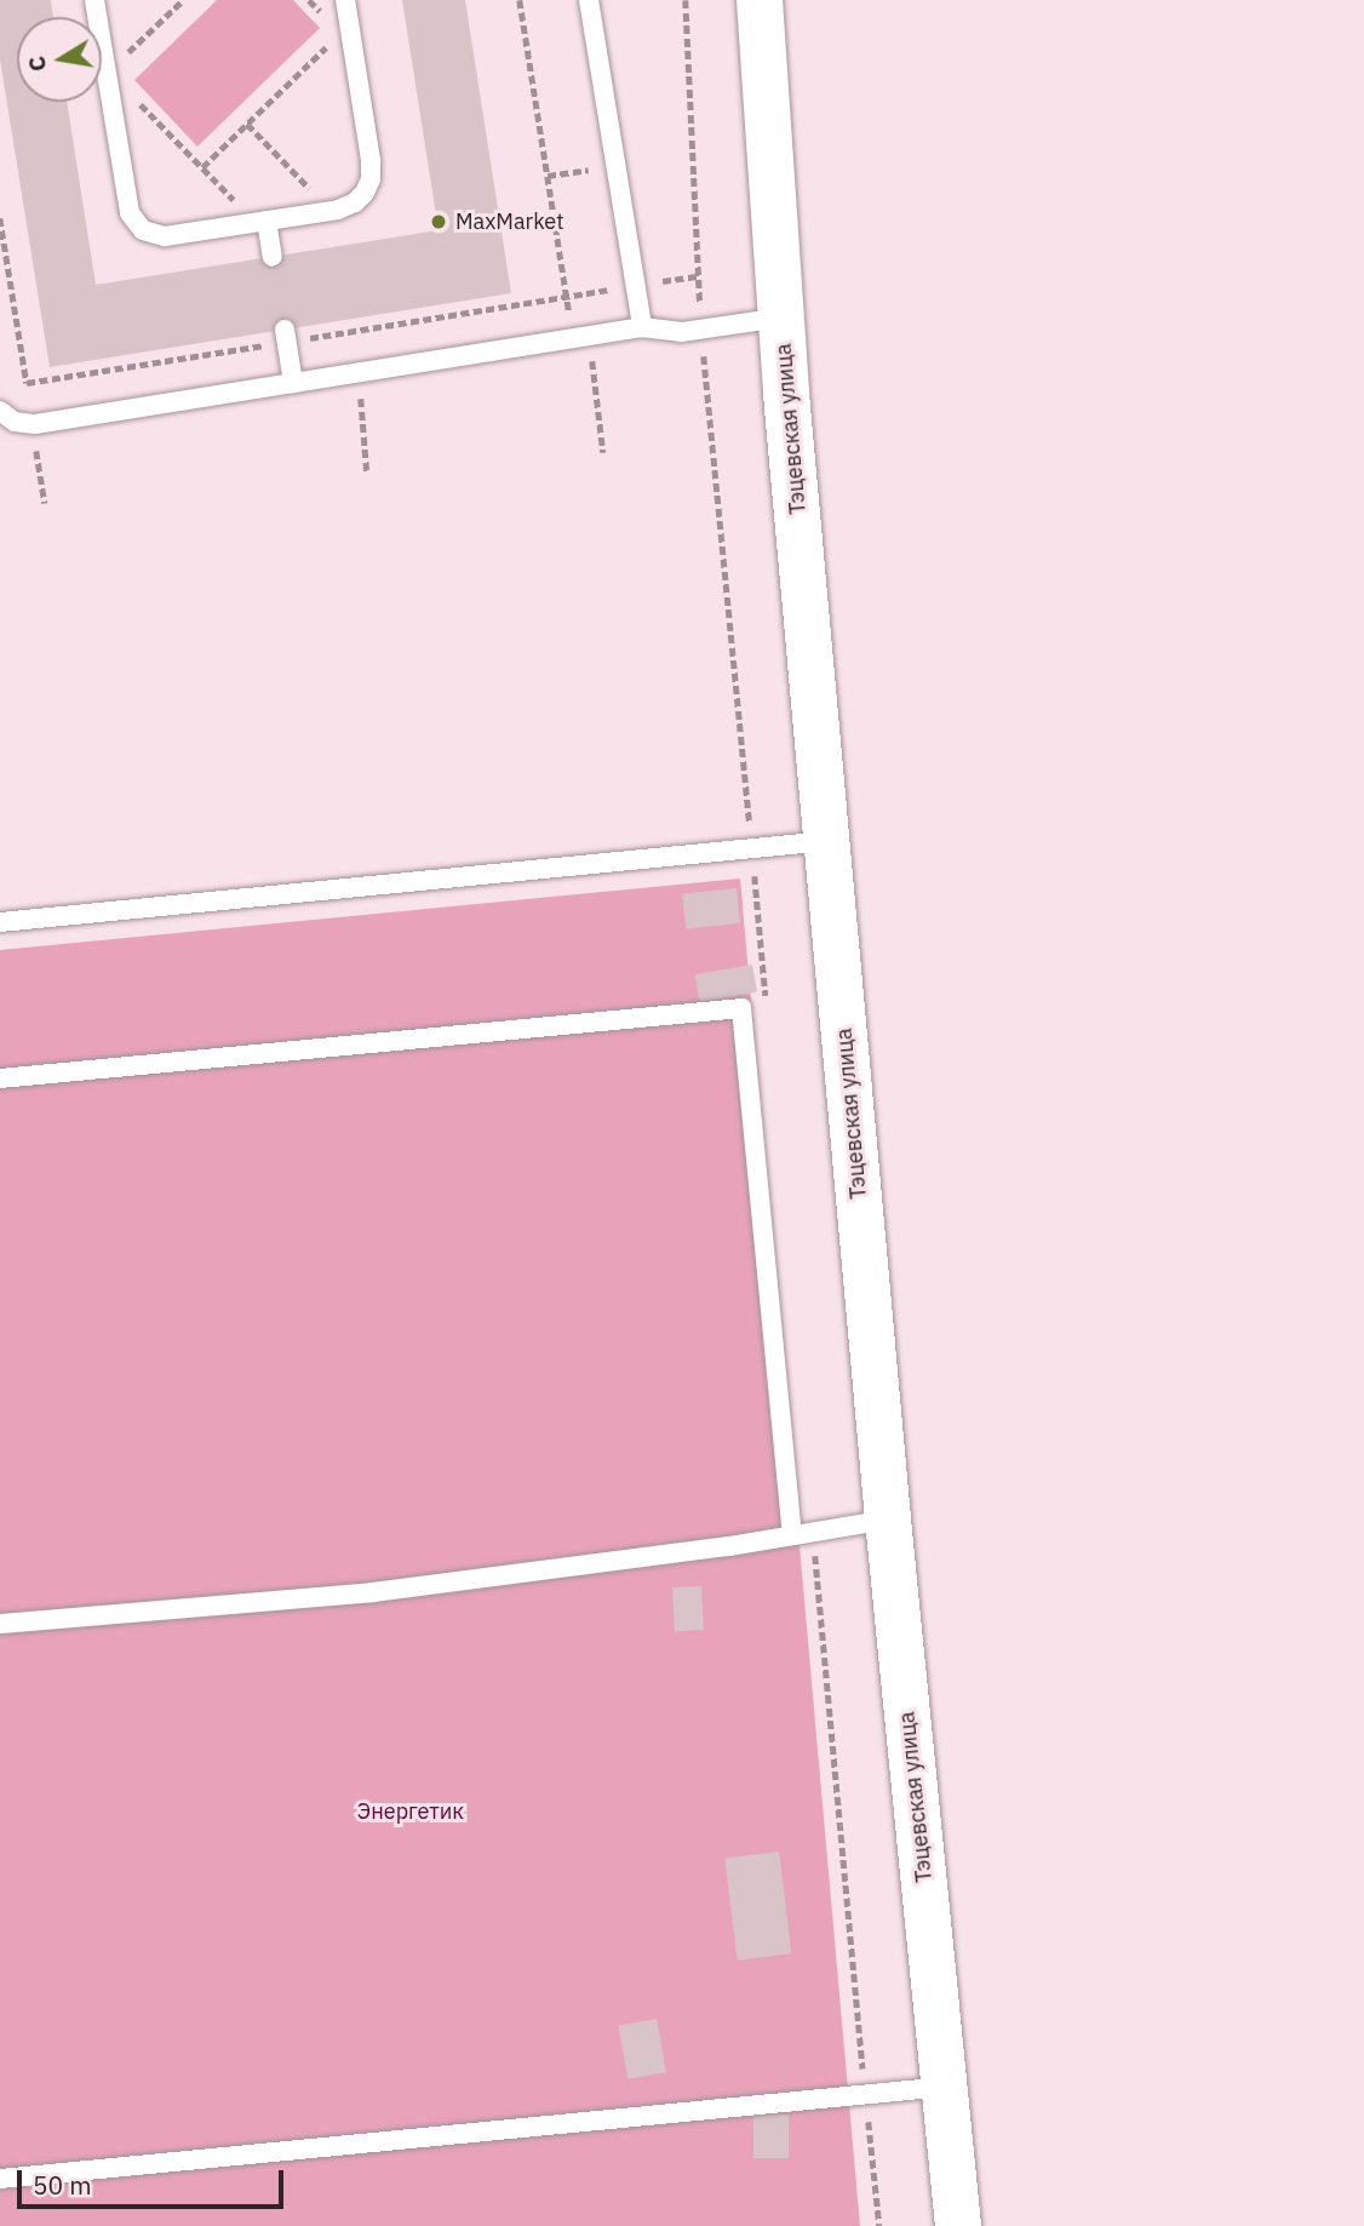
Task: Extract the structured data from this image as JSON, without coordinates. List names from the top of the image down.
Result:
{
  "streets": {
    "main road": ["Тэцевская улица"]
  },
  "parks": ["Энергетик"],
  "places": ["MaxMarket"],
  "scale_bar": "50 m",
  "north": "left"
}
